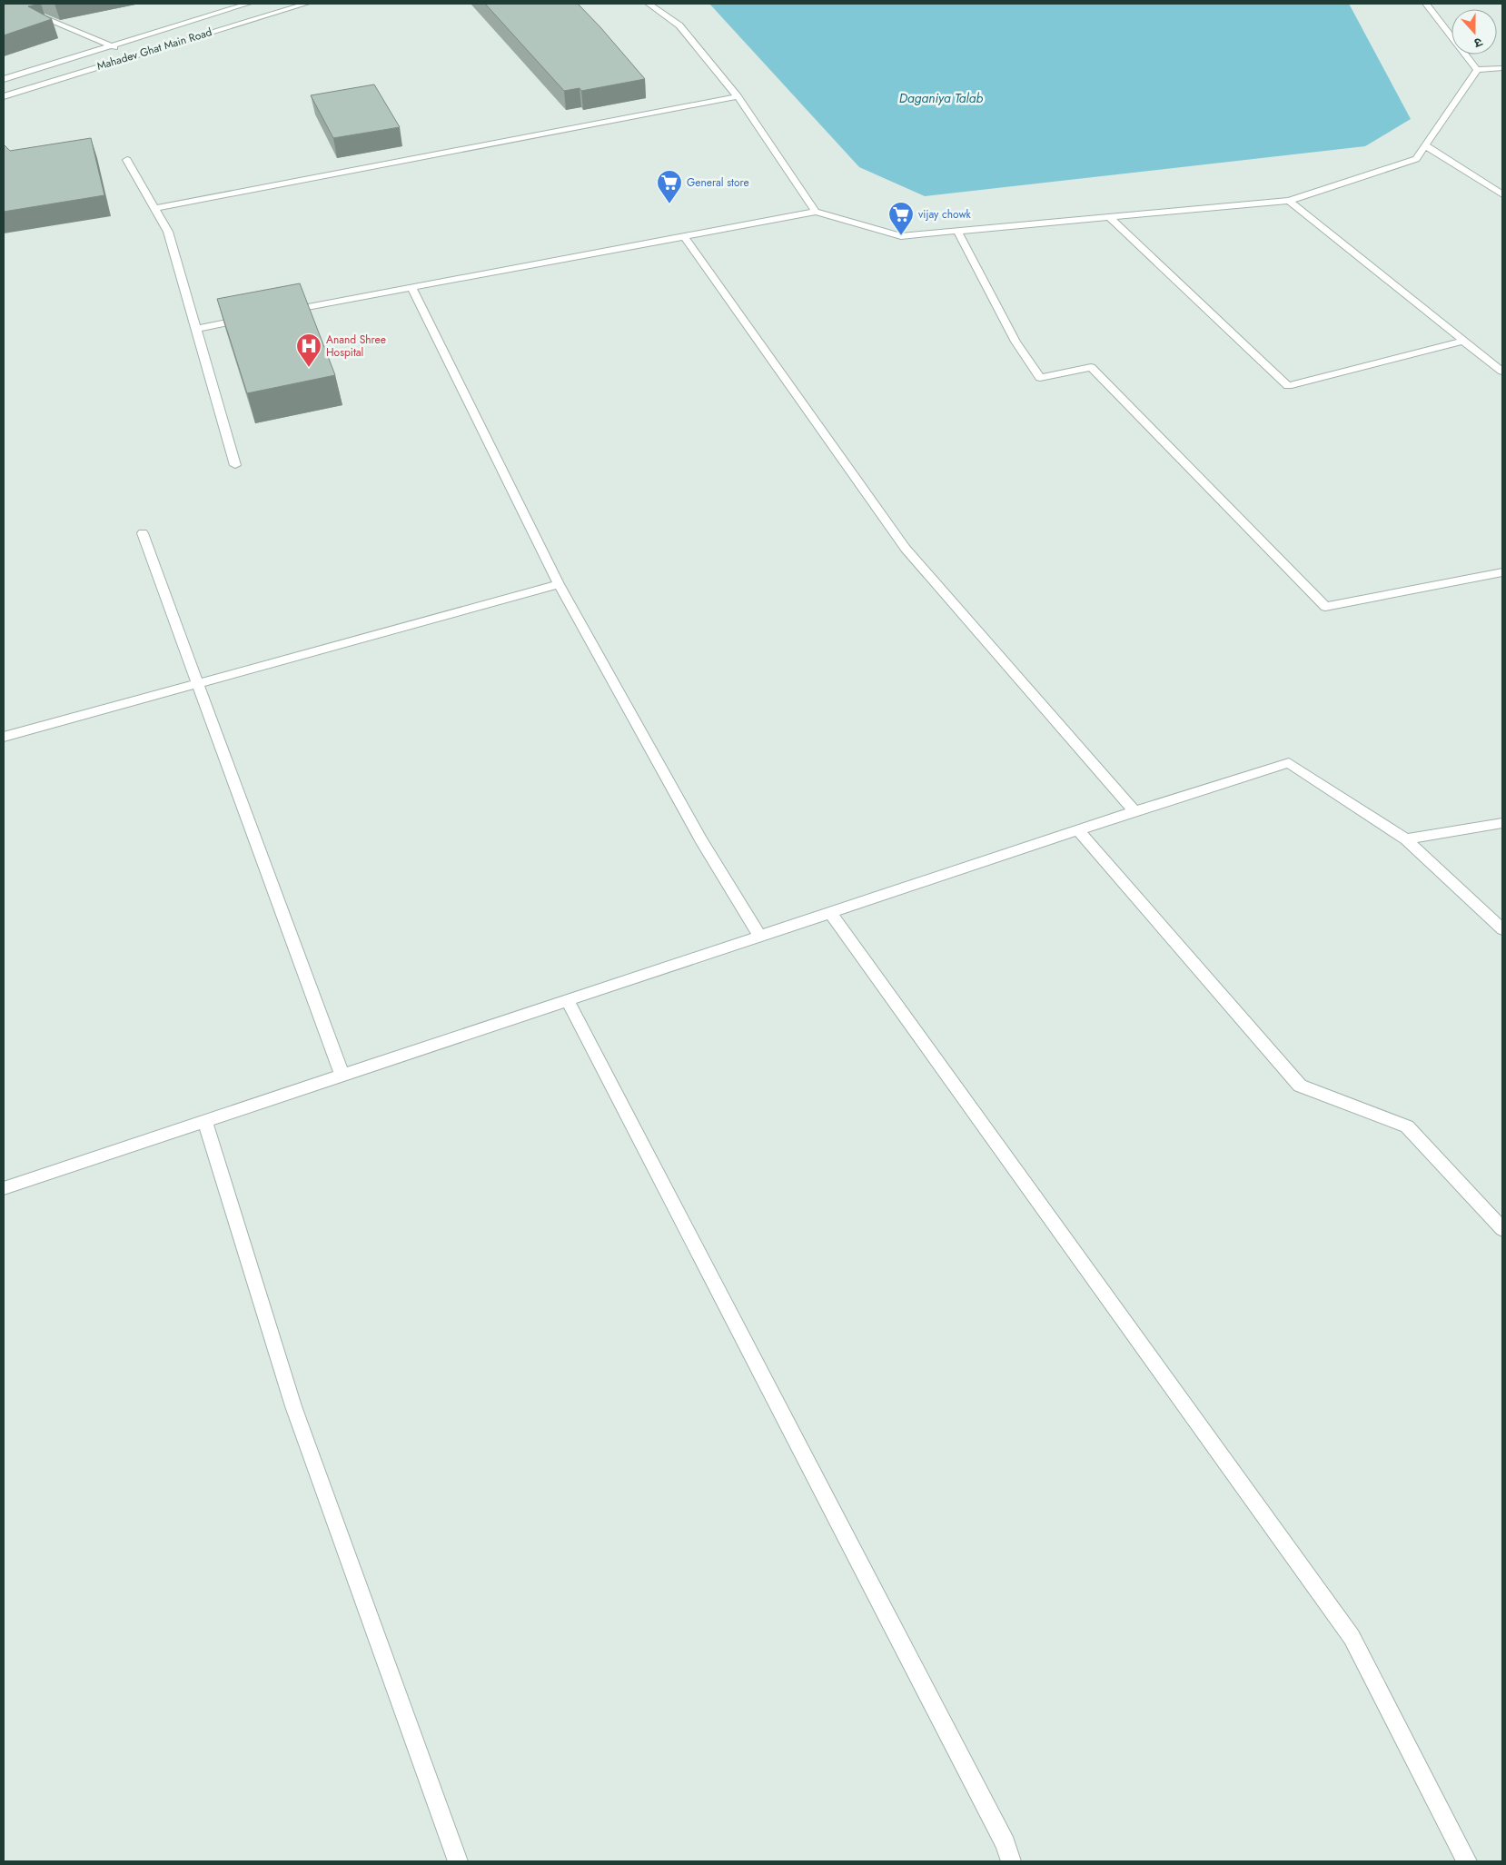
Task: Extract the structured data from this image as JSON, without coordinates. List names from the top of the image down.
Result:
{
  "streets": {
    "street": ["Mahadev Ghat Main Road"]
  },
  "water": ["Daganiya Talab"],
  "places": {
    "supermarket": ["General store", "vijay chowk"],
    "hospital": ["Anand Shree Hospital"]
  },
  "north": "bottom"
}
